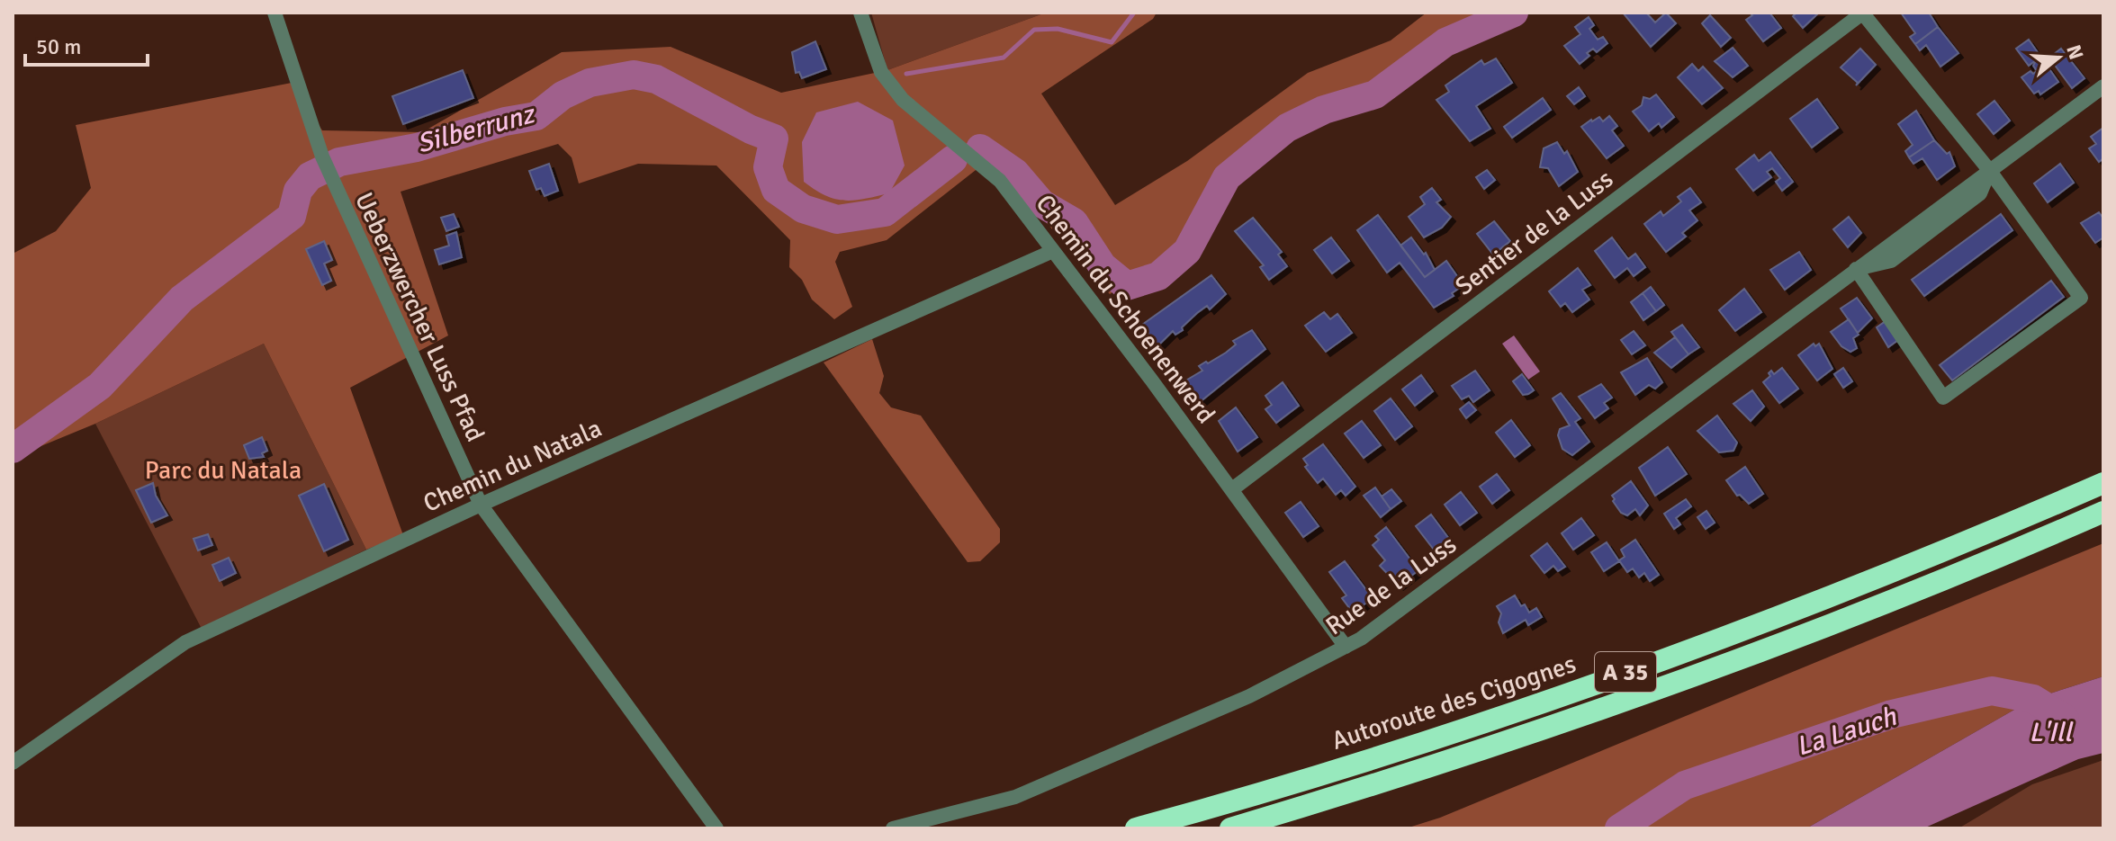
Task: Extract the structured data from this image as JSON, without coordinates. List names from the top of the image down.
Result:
{
  "streets": {
    "highway": ["A 35", "Autoroute des Cigognes"],
    "street": [
      "Sentier de la Luss",
      "Chemin du Schoenenwerd",
      "Ueberzwercher Luss Pfad",
      "Chemin du Natala",
      "Rue de la Luss"
    ]
  },
  "crossings": [
    ["Sentier de la Luss", "Chemin du Schoenenwerd"],
    ["Chemin du Schoenenwerd", "Chemin du Natala"],
    ["Chemin du Schoenenwerd", "Rue de la Luss"],
    ["Ueberzwercher Luss Pfad", "Chemin du Natala"]
  ],
  "water": ["Silberrunz", "La Lauch", "L'Ill"],
  "parks": ["Parc du Natala"],
  "scale_bar": "50 m",
  "north": "right"
}
